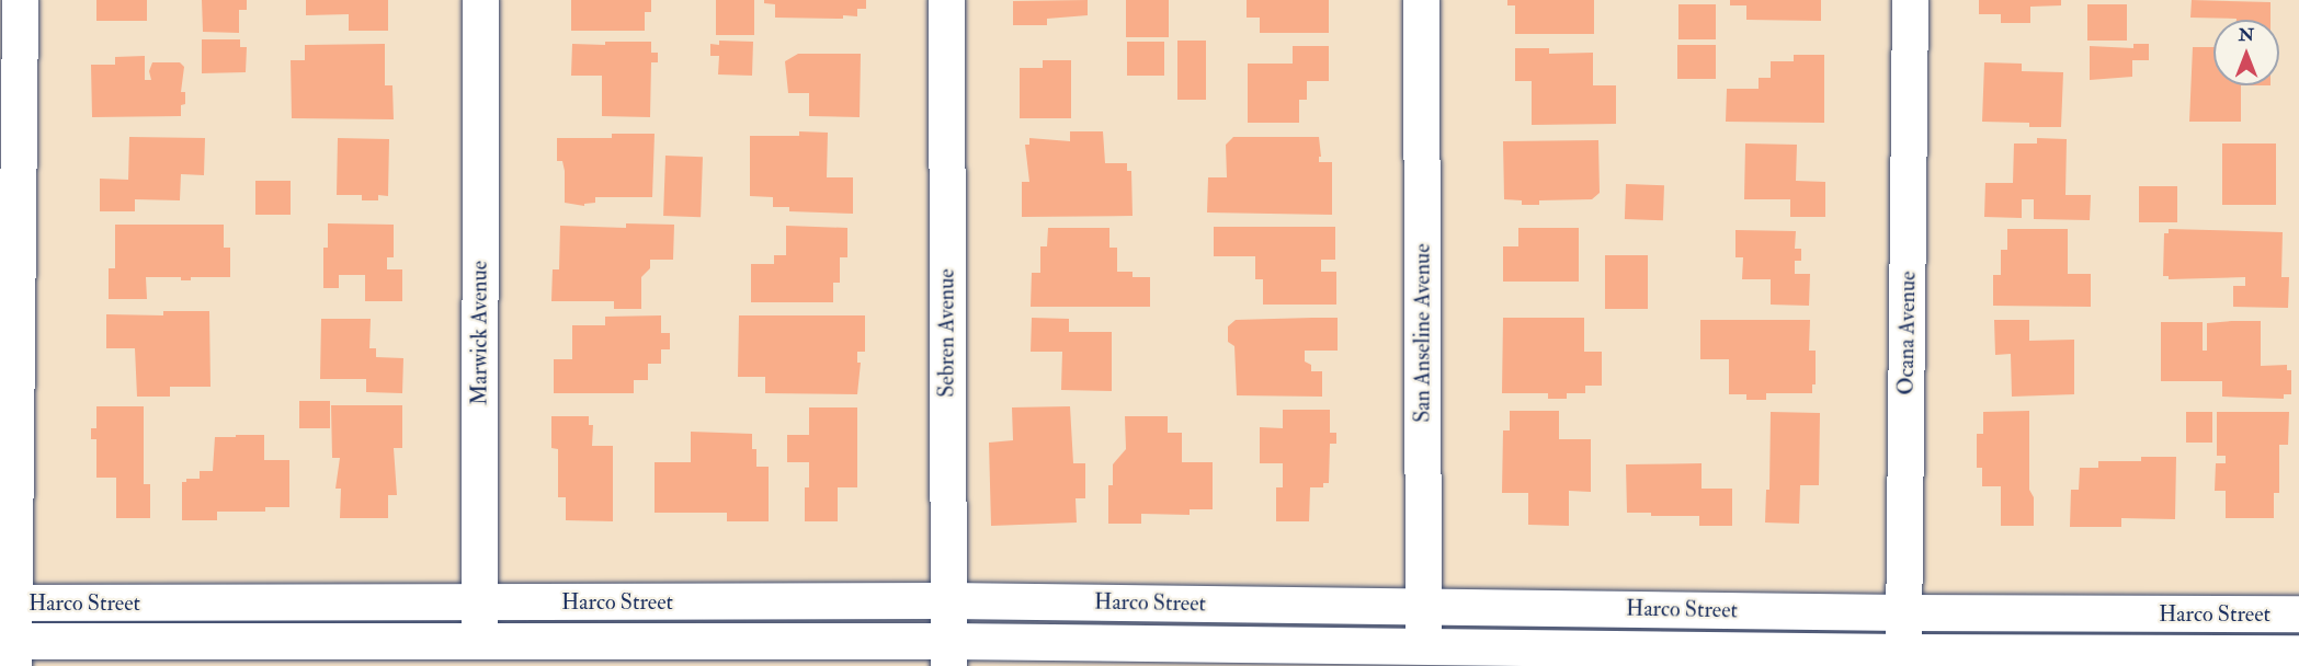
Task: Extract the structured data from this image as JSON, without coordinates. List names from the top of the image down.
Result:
{
  "streets": {
    "street": [
      "Marwick Avenue",
      "Sebren Avenue",
      "San Anseline Avenue",
      "Ocana Avenue",
      "Harco Street"
    ]
  },
  "crossings": [
    ["Marwick Avenue", "Harco Street"],
    ["Sebren Avenue", "Harco Street"],
    ["San Anseline Avenue", "Harco Street"],
    ["Ocana Avenue", "Harco Street"]
  ],
  "north": "top"
}
